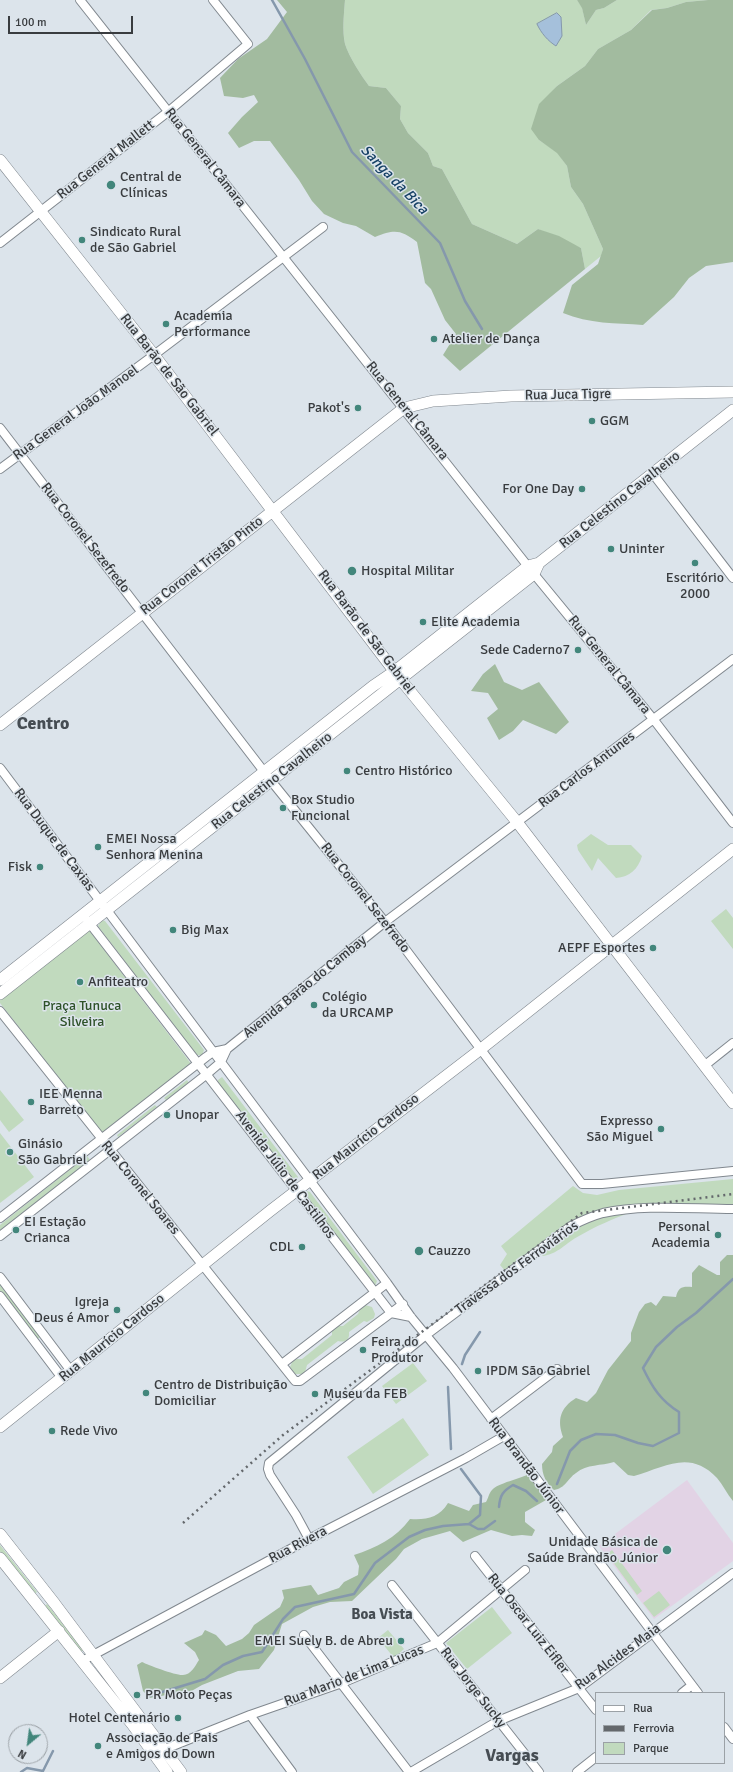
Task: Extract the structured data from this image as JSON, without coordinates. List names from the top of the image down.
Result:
{
  "streets": {
    "main road": [
      "Rua Barão de São Gabriel",
      "Rua Juca Tigre",
      "Rua Celestino Cavalheiro",
      "Rua Coronel Tristão Pinto",
      "Rua Maurício Cardoso"
    ],
    "street": [
      "Rua General Câmara",
      "Rua General Mallett",
      "Rua General João Manoel",
      "Rua Coronel Sezefredo",
      "Rua Carlos Antunes",
      "Rua Duque de Caxias",
      "Avenida Barão do Cambay",
      "Avenida Júlio de Castilhos",
      "Rua Coronel Soares",
      "Travessa dos Ferroviários",
      "Rua Brandão Júnior",
      "Rua Rivera",
      "Rua Oscar Luiz Eifler",
      "Rua Alcides Maia",
      "Rua Mario de Lima Lucas",
      "Rua Jorge Sucky"
    ]
  },
  "crossings": [
    ["Rua General Câmara", "Rua General Mallett"],
    ["Rua General Câmara", "Rua Juca Tigre"],
    ["Rua General Câmara", "Rua General João Manoel"],
    ["Rua General Câmara", "Rua Celestino Cavalheiro"],
    ["Rua General Câmara", "Rua Coronel Tristão Pinto"],
    ["Rua General Câmara", "Rua Carlos Antunes"],
    ["Rua General Mallett", "Rua Barão de São Gabriel"],
    ["Rua Barão de São Gabriel", "Rua General João Manoel"],
    ["Rua Barão de São Gabriel", "Rua Celestino Cavalheiro"],
    ["Rua Barão de São Gabriel", "Rua Coronel Tristão Pinto"],
    ["Rua Barão de São Gabriel", "Rua Carlos Antunes"],
    ["Rua Barão de São Gabriel", "Avenida Barão do Cambay"],
    ["Rua Barão de São Gabriel", "Rua Maurício Cardoso"],
    ["Rua Juca Tigre", "Rua Coronel Tristão Pinto"],
    ["Rua General João Manoel", "Rua Coronel Sezefredo"],
    ["Rua Celestino Cavalheiro", "Rua Coronel Sezefredo"],
    ["Rua Celestino Cavalheiro", "Rua Duque de Caxias"],
    ["Rua Celestino Cavalheiro", "Avenida Júlio de Castilhos"],
    ["Rua Coronel Sezefredo", "Rua Coronel Tristão Pinto"],
    ["Rua Coronel Sezefredo", "Avenida Barão do Cambay"],
    ["Rua Coronel Sezefredo", "Rua Maurício Cardoso"],
    ["Rua Carlos Antunes", "Avenida Barão do Cambay"],
    ["Rua Duque de Caxias", "Avenida Júlio de Castilhos"],
    ["Avenida Barão do Cambay", "Avenida Júlio de Castilhos"],
    ["Avenida Barão do Cambay", "Rua Coronel Soares"],
    ["Rua Maurício Cardoso", "Avenida Júlio de Castilhos"],
    ["Rua Maurício Cardoso", "Rua Coronel Soares"],
    ["Avenida Júlio de Castilhos", "Rua Coronel Soares"],
    ["Avenida Júlio de Castilhos", "Rua Brandão Júnior"],
    ["Travessa dos Ferroviários", "Rua Brandão Júnior"],
    ["Travessa dos Ferroviários", "Rua Rivera"],
    ["Rua Brandão Júnior", "Rua Rivera"],
    ["Rua Brandão Júnior", "Rua Alcides Maia"],
    ["Rua Oscar Luiz Eifler", "Rua Alcides Maia"],
    ["Rua Oscar Luiz Eifler", "Rua Mario de Lima Lucas"],
    ["Rua Alcides Maia", "Rua Jorge Sucky"],
    ["Rua Mario de Lima Lucas", "Rua Jorge Sucky"]
  ],
  "districts": ["Centro", "Boa Vista", "Vargas"],
  "water": ["Sanga da Bica"],
  "parks": ["Praça Tunuca Silveira"],
  "places": [
    "Central de Clínicas",
    "Sindicato Rural de São Gabriel",
    "Academia Performance",
    "Atelier de Dança",
    "Pakot's",
    "GGM",
    "For One Day",
    "Uninter",
    "Escritório 2000",
    "Hospital Militar",
    "Elite Academia",
    "Sede Caderno7",
    "Centro Histórico",
    "Box Studio Funcional",
    "EMEI Nossa Senhora Menina",
    "Fisk",
    "Big Max",
    "AEPF Esportes",
    "Anfiteatro",
    "Colégio da URCAMP",
    "IEE Menna Barreto",
    "Unopar",
    "Expresso São Miguel",
    "Ginásio São Gabriel",
    "EI Estação Crianca",
    "Personal Academia",
    "CDL",
    "Cauzzo",
    "Igreja Deus é Amor",
    "Feira do Produtor",
    "IPDM São Gabriel",
    "Centro de Distribuição Domiciliar",
    "Museu da FEB",
    "Rede Vivo",
    "Unidade Básica de Saúde Brandão Júnior",
    "EMEI Suely B. de Abreu",
    "PR Moto Peças",
    "Hotel Centenário",
    "Associação de Pais e Amigos do Down"
  ],
  "legend": ["Rua", "Ferrovia", "Parque"],
  "scale_bar": "100 m",
  "north": "bottom left"
}
